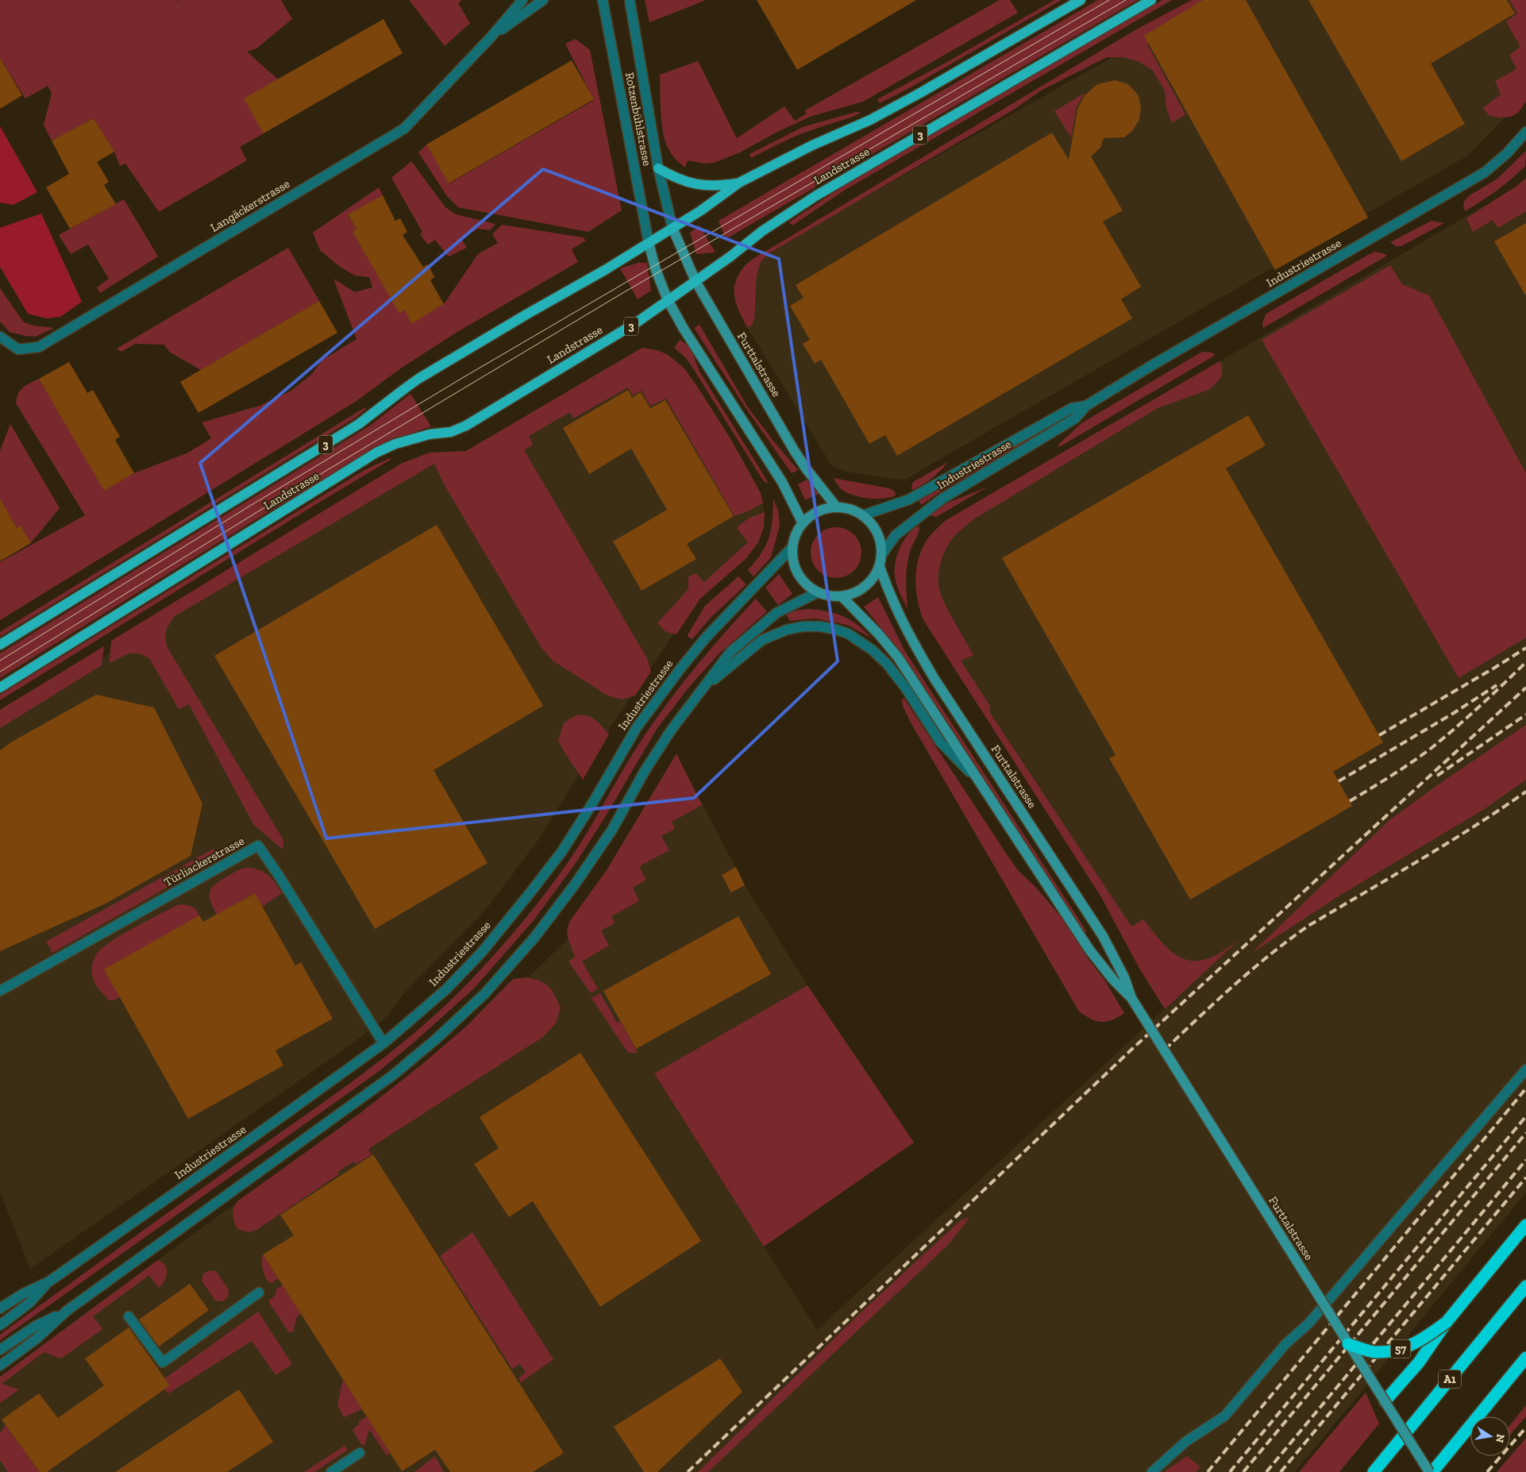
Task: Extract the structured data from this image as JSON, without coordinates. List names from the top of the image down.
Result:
{
  "streets": {
    "highway": ["57", "A1"],
    "main road": ["3", "Landstrasse", "Furttalstrasse"],
    "street": [
      "Rotzenbühlstrasse",
      "Langäckerstrasse",
      "Industriestrasse",
      "Türliackerstrasse"
    ]
  },
  "crossings": [
    ["Rotzenbühlstrasse", "Landstrasse"],
    ["Rotzenbühlstrasse", "Furttalstrasse"],
    ["Landstrasse", "Furttalstrasse"],
    ["Industriestrasse", "Furttalstrasse"],
    ["Industriestrasse", "Türliackerstrasse"],
    ["Furttalstrasse", "57"]
  ],
  "north": "right"
}
